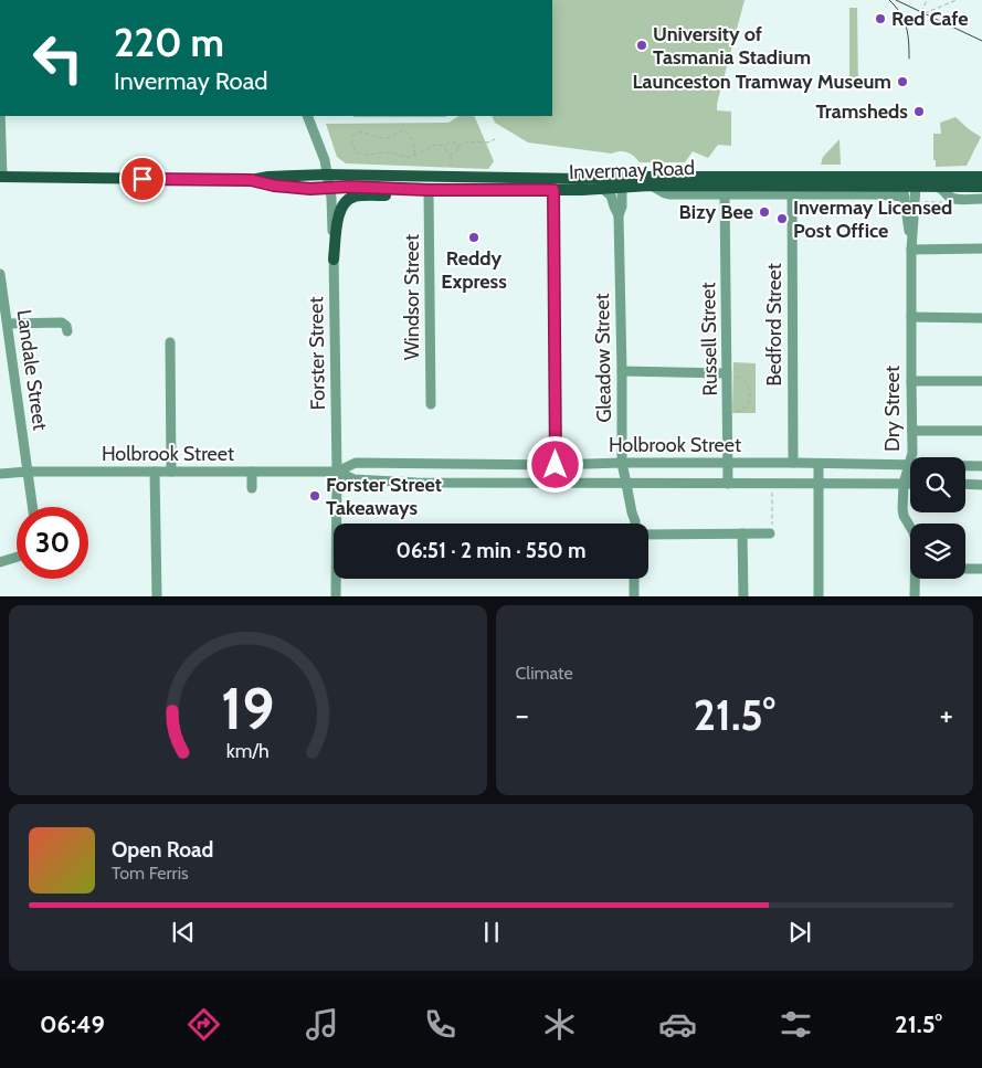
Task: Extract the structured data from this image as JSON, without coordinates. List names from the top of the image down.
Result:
{
  "streets": {
    "main road": ["Invermay Road"],
    "street": [
      "Windsor Street",
      "Bedford Street",
      "Russell Street",
      "Forster Street",
      "Gleadow Street",
      "Landale Street",
      "Dry Street",
      "Holbrook Street"
    ]
  },
  "crossings": [
    ["Invermay Road", "Windsor Street"],
    ["Invermay Road", "Bedford Street"],
    ["Invermay Road", "Forster Street"],
    ["Invermay Road", "Gleadow Street"],
    ["Invermay Road", "Dry Street"],
    ["Bedford Street", "Holbrook Street"],
    ["Russell Street", "Holbrook Street"],
    ["Forster Street", "Holbrook Street"],
    ["Gleadow Street", "Holbrook Street"],
    ["Landale Street", "Holbrook Street"],
    ["Dry Street", "Holbrook Street"]
  ],
  "places": [
    "Red Cafe",
    "University of Tasmania Stadium",
    "Launceston Tramway Museum",
    "Tramsheds",
    "Bizy Bee",
    "Invermay Licensed Post Office",
    "Reddy Express",
    "Forster Street Takeaways"
  ],
  "page": {
    "turn": ["220 m", "Invermay Road"],
    "limit": "30",
    "trip": "06:51 · 2 min · 550 m",
    "tile": "Climate",
    "heat": ["−", "21.5°", "+"],
    "song": ["Open Road", "Tom Ferris"],
    "tabs": ["06:49", "21.5°"],
    "gauge": ["19", "km/h"]
  }
}
